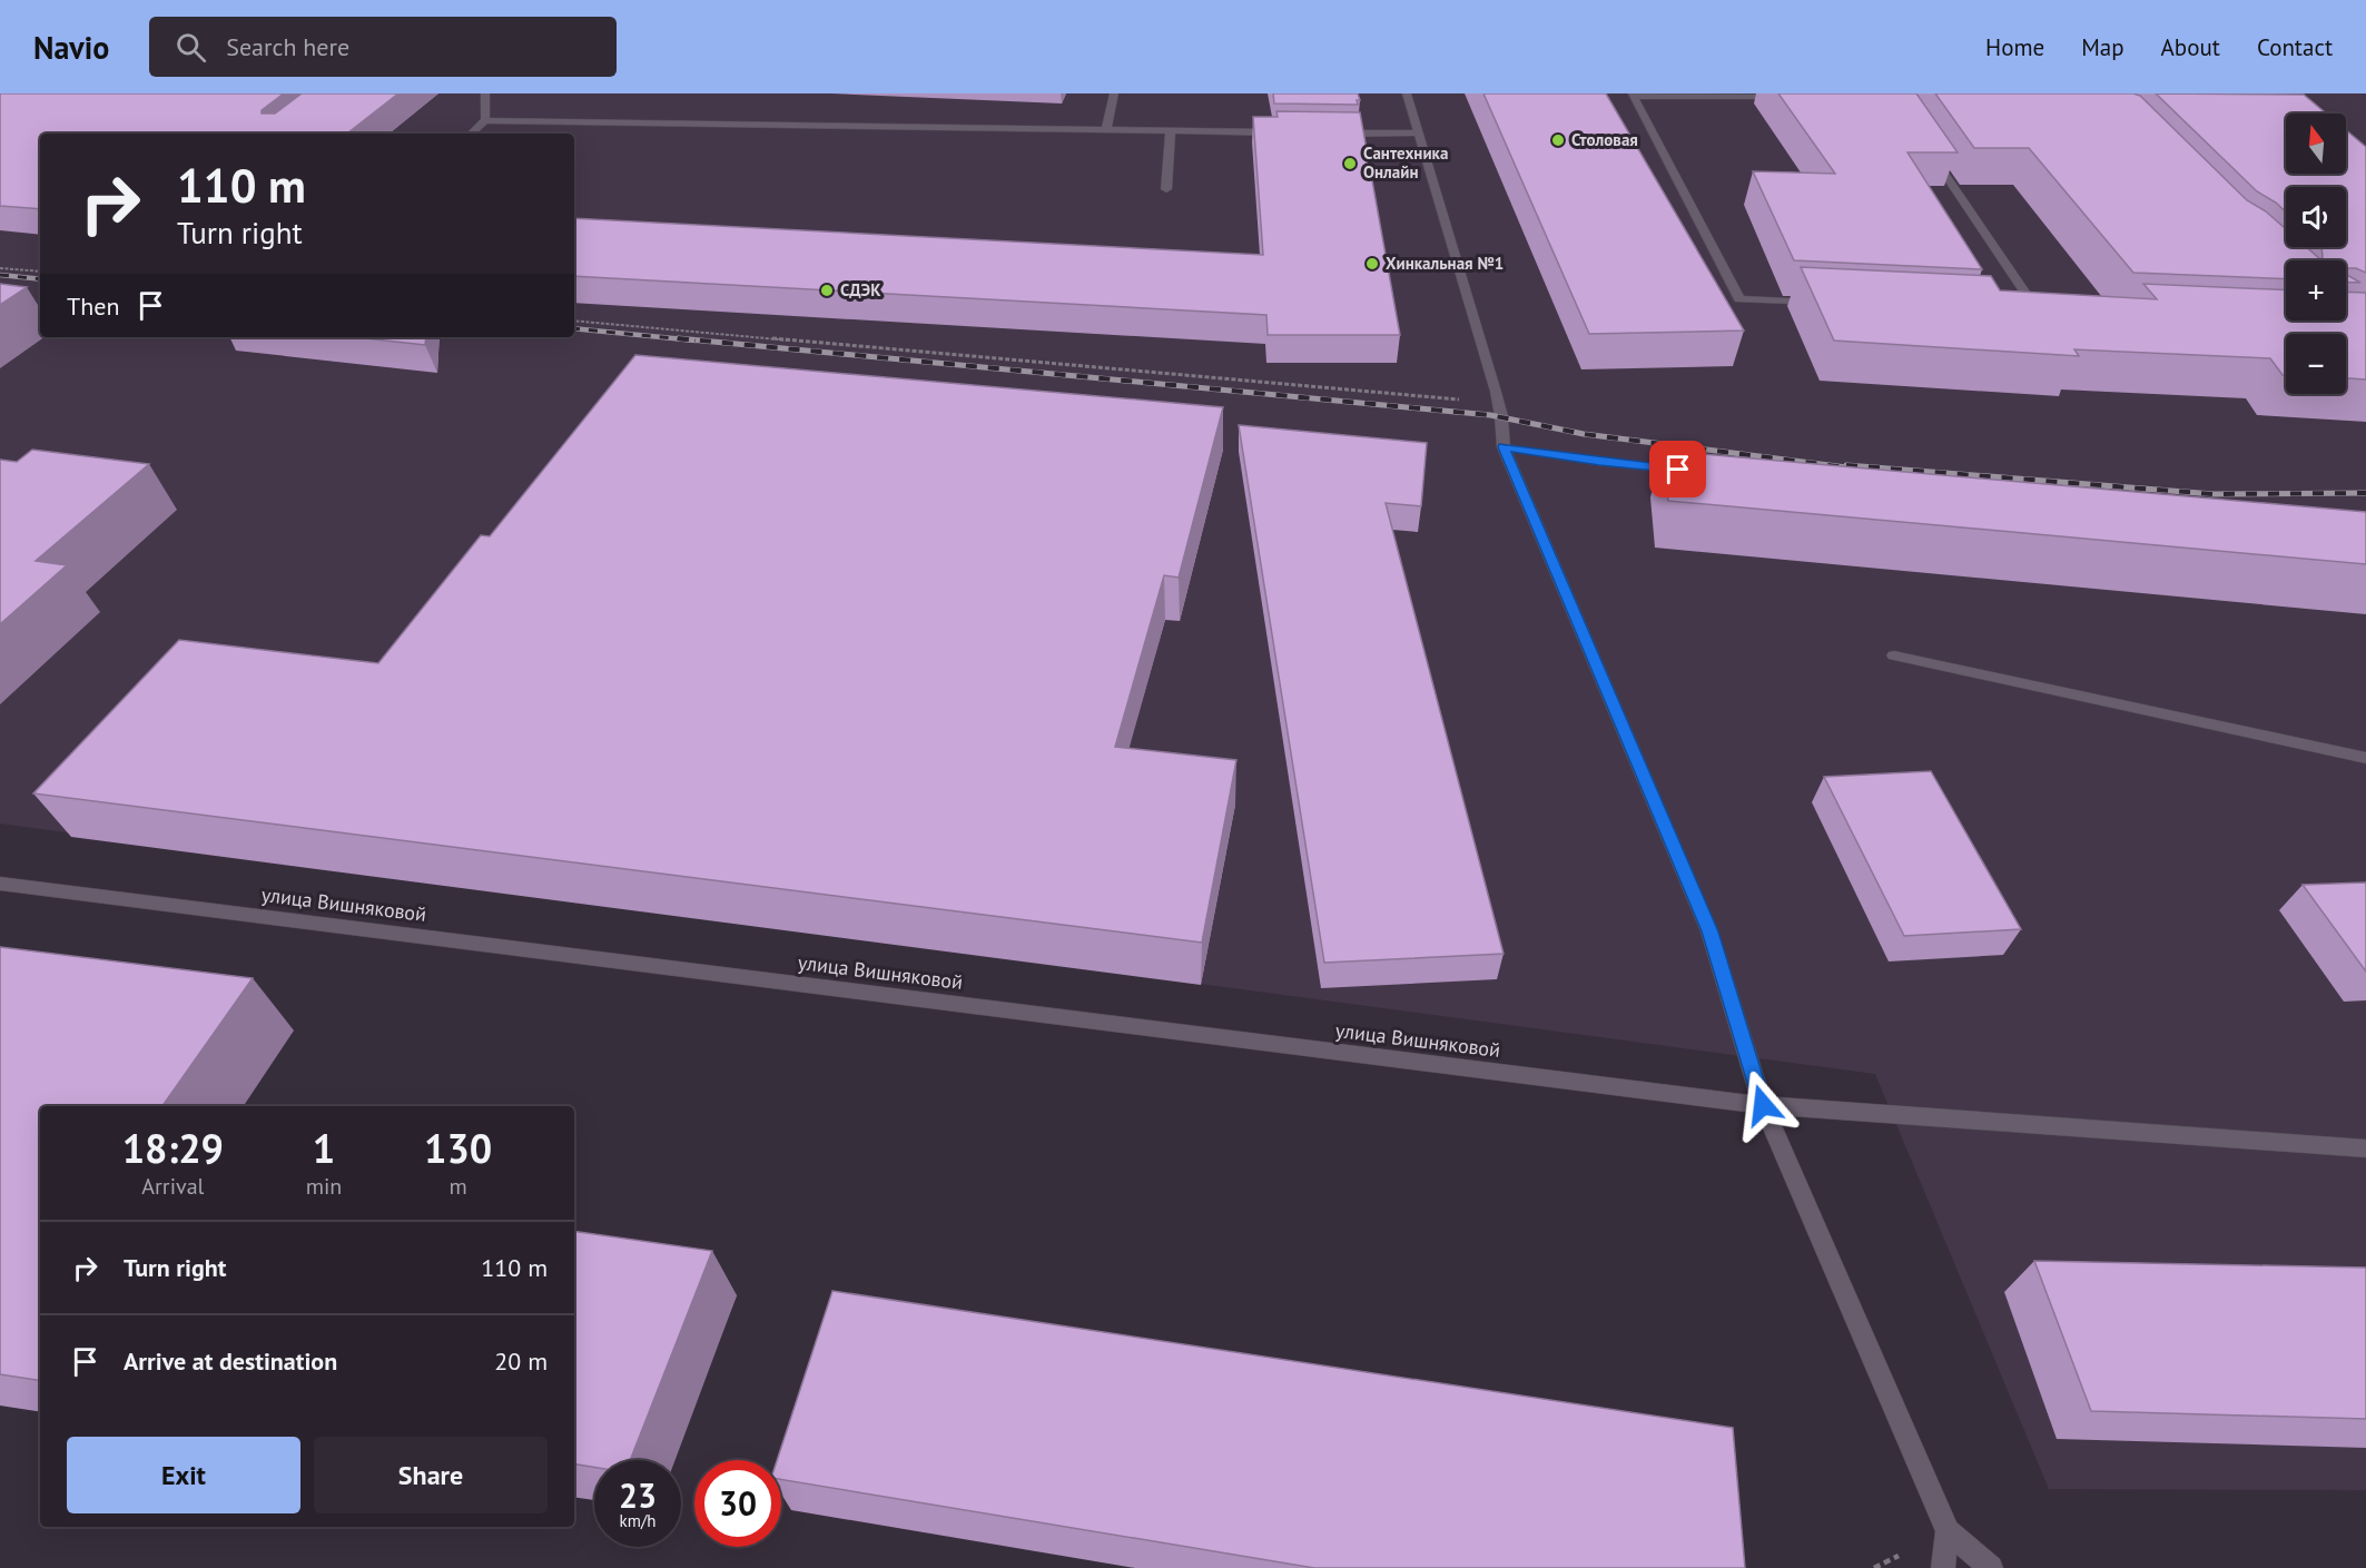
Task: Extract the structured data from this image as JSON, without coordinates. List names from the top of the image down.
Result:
{
  "streets": {
    "street": ["улица Вишняковой"]
  },
  "places": [
    "Столовая",
    "Сантехника Онлайн",
    "Хинкальная №1",
    "СДЭК"
  ],
  "north": "top",
  "page": {
    "header": "Navio",
    "search": "Search here",
    "nav": [
      "Home",
      "Map",
      "About",
      "Contact"
    ],
    "map_buttons": ["+", "−"],
    "turn": ["110 m", "Turn right"],
    "then": "Then",
    "eta": [
      "18:29",
      "Arrival",
      "1",
      "min",
      "130",
      "m"
    ],
    "list": [
      {
        "name": "Turn right",
        "value": "110 m"
      },
      {
        "name": "Arrive at destination",
        "value": "20 m"
      }
    ],
    "buttons": ["Exit", "Share"],
    "speed": "23 km/h",
    "limit": "30"
  }
}
